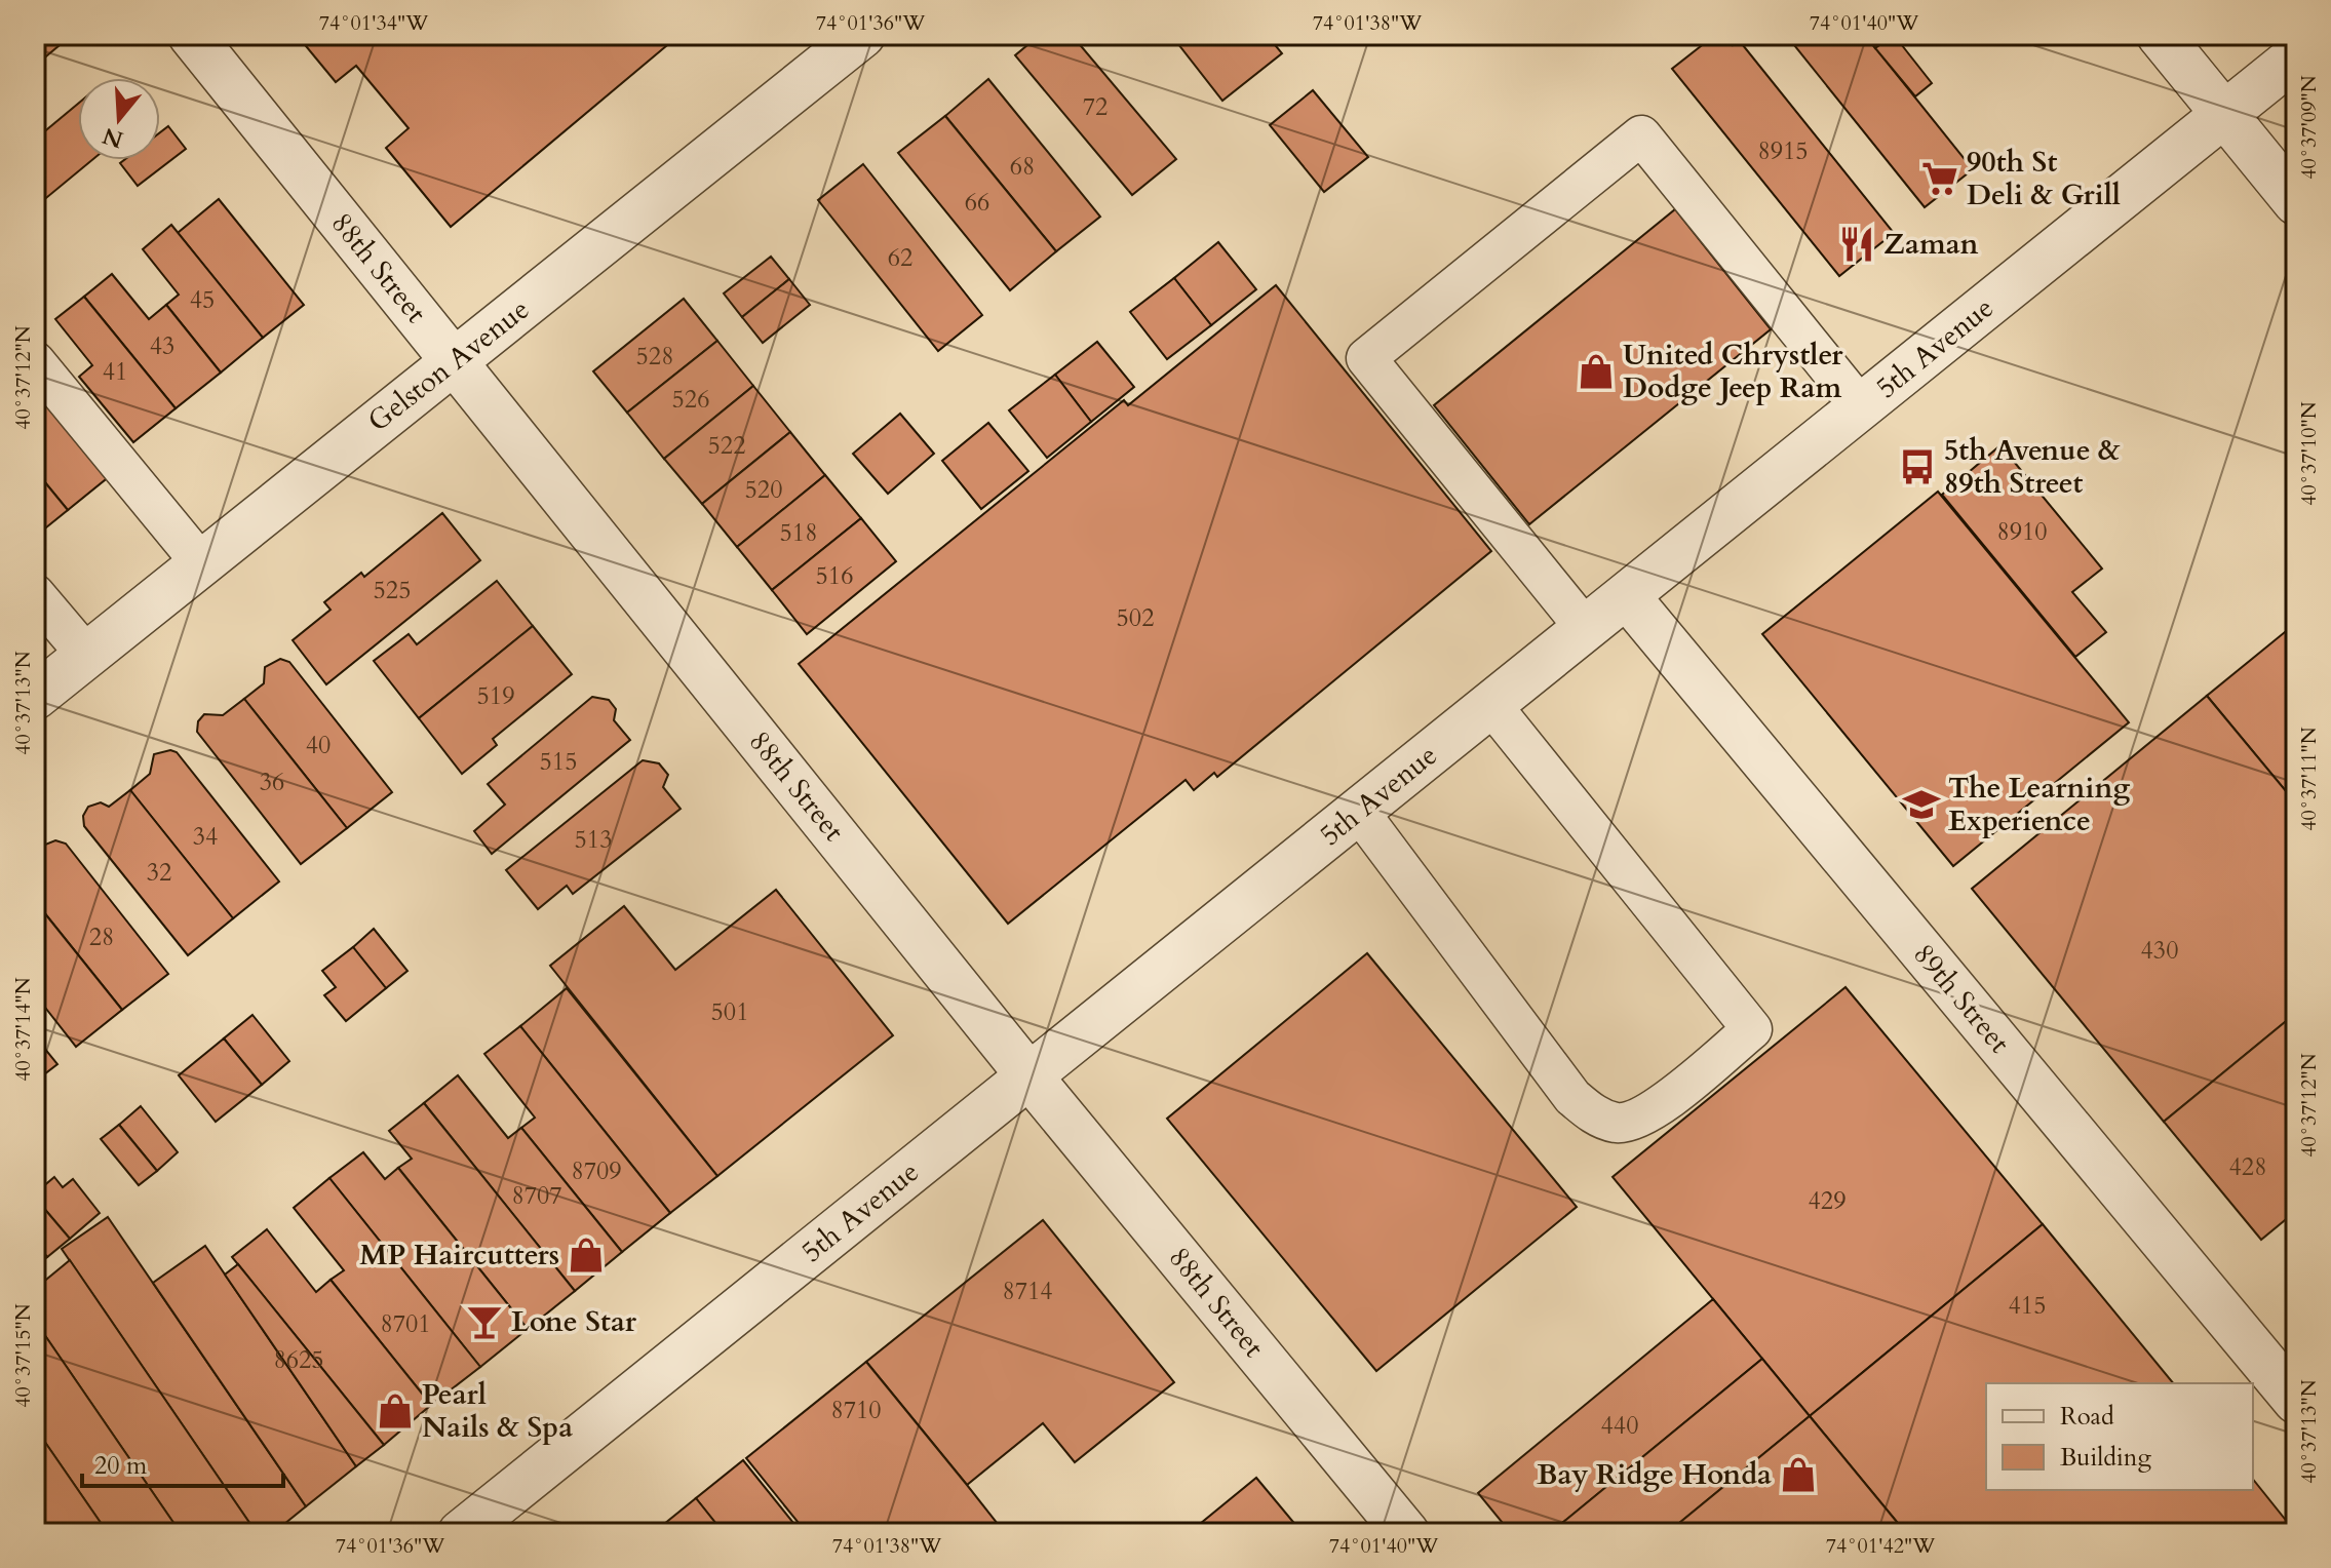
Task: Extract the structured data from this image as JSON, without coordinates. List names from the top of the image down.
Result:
{
  "streets": {
    "street": [
      "88th Street",
      "5th Avenue",
      "Gelston Avenue",
      "89th Street"
    ]
  },
  "crossings": [
    ["88th Street", "5th Avenue"],
    ["88th Street", "Gelston Avenue"],
    ["5th Avenue", "89th Street"]
  ],
  "places": {
    "supermarket": ["90th St Deli & Grill"],
    "restaurant": ["Zaman"],
    "shop": [
      "United Chrystler Dodge Jeep Ram",
      "MP Haircutters",
      "Pearl Nails & Spa",
      "Bay Ridge Honda"
    ],
    "bus stop": ["5th Avenue & 89th Street"],
    "school or university": ["The Learning Experience"],
    "bar": ["Lone Star"]
  },
  "house_numbers": [
    "72",
    "8915",
    "68",
    "66",
    "62",
    "45",
    "43",
    "528",
    "41",
    "526",
    "522",
    "520",
    "8910",
    "518",
    "516",
    "525",
    "502",
    "519",
    "40",
    "515",
    "36",
    "34",
    "513",
    "32",
    "28",
    "430",
    "501",
    "428",
    "8709",
    "8707",
    "429",
    "8714",
    "415",
    "8701",
    "8625",
    "8710",
    "440"
  ],
  "legend": ["Road", "Building"],
  "scale_bar": "20 m",
  "north": "bottom",
  "coordinates": [
    "74°01'34\"W",
    "74°01'36\"W",
    "74°01'38\"W",
    "74°01'40\"W",
    "40°37'09\"N",
    "40°37'12\"N",
    "40°37'10\"N",
    "40°37'13\"N",
    "40°37'11\"N",
    "40°37'14\"N",
    "40°37'15\"N",
    "74°01'42\"W"
  ]
}
